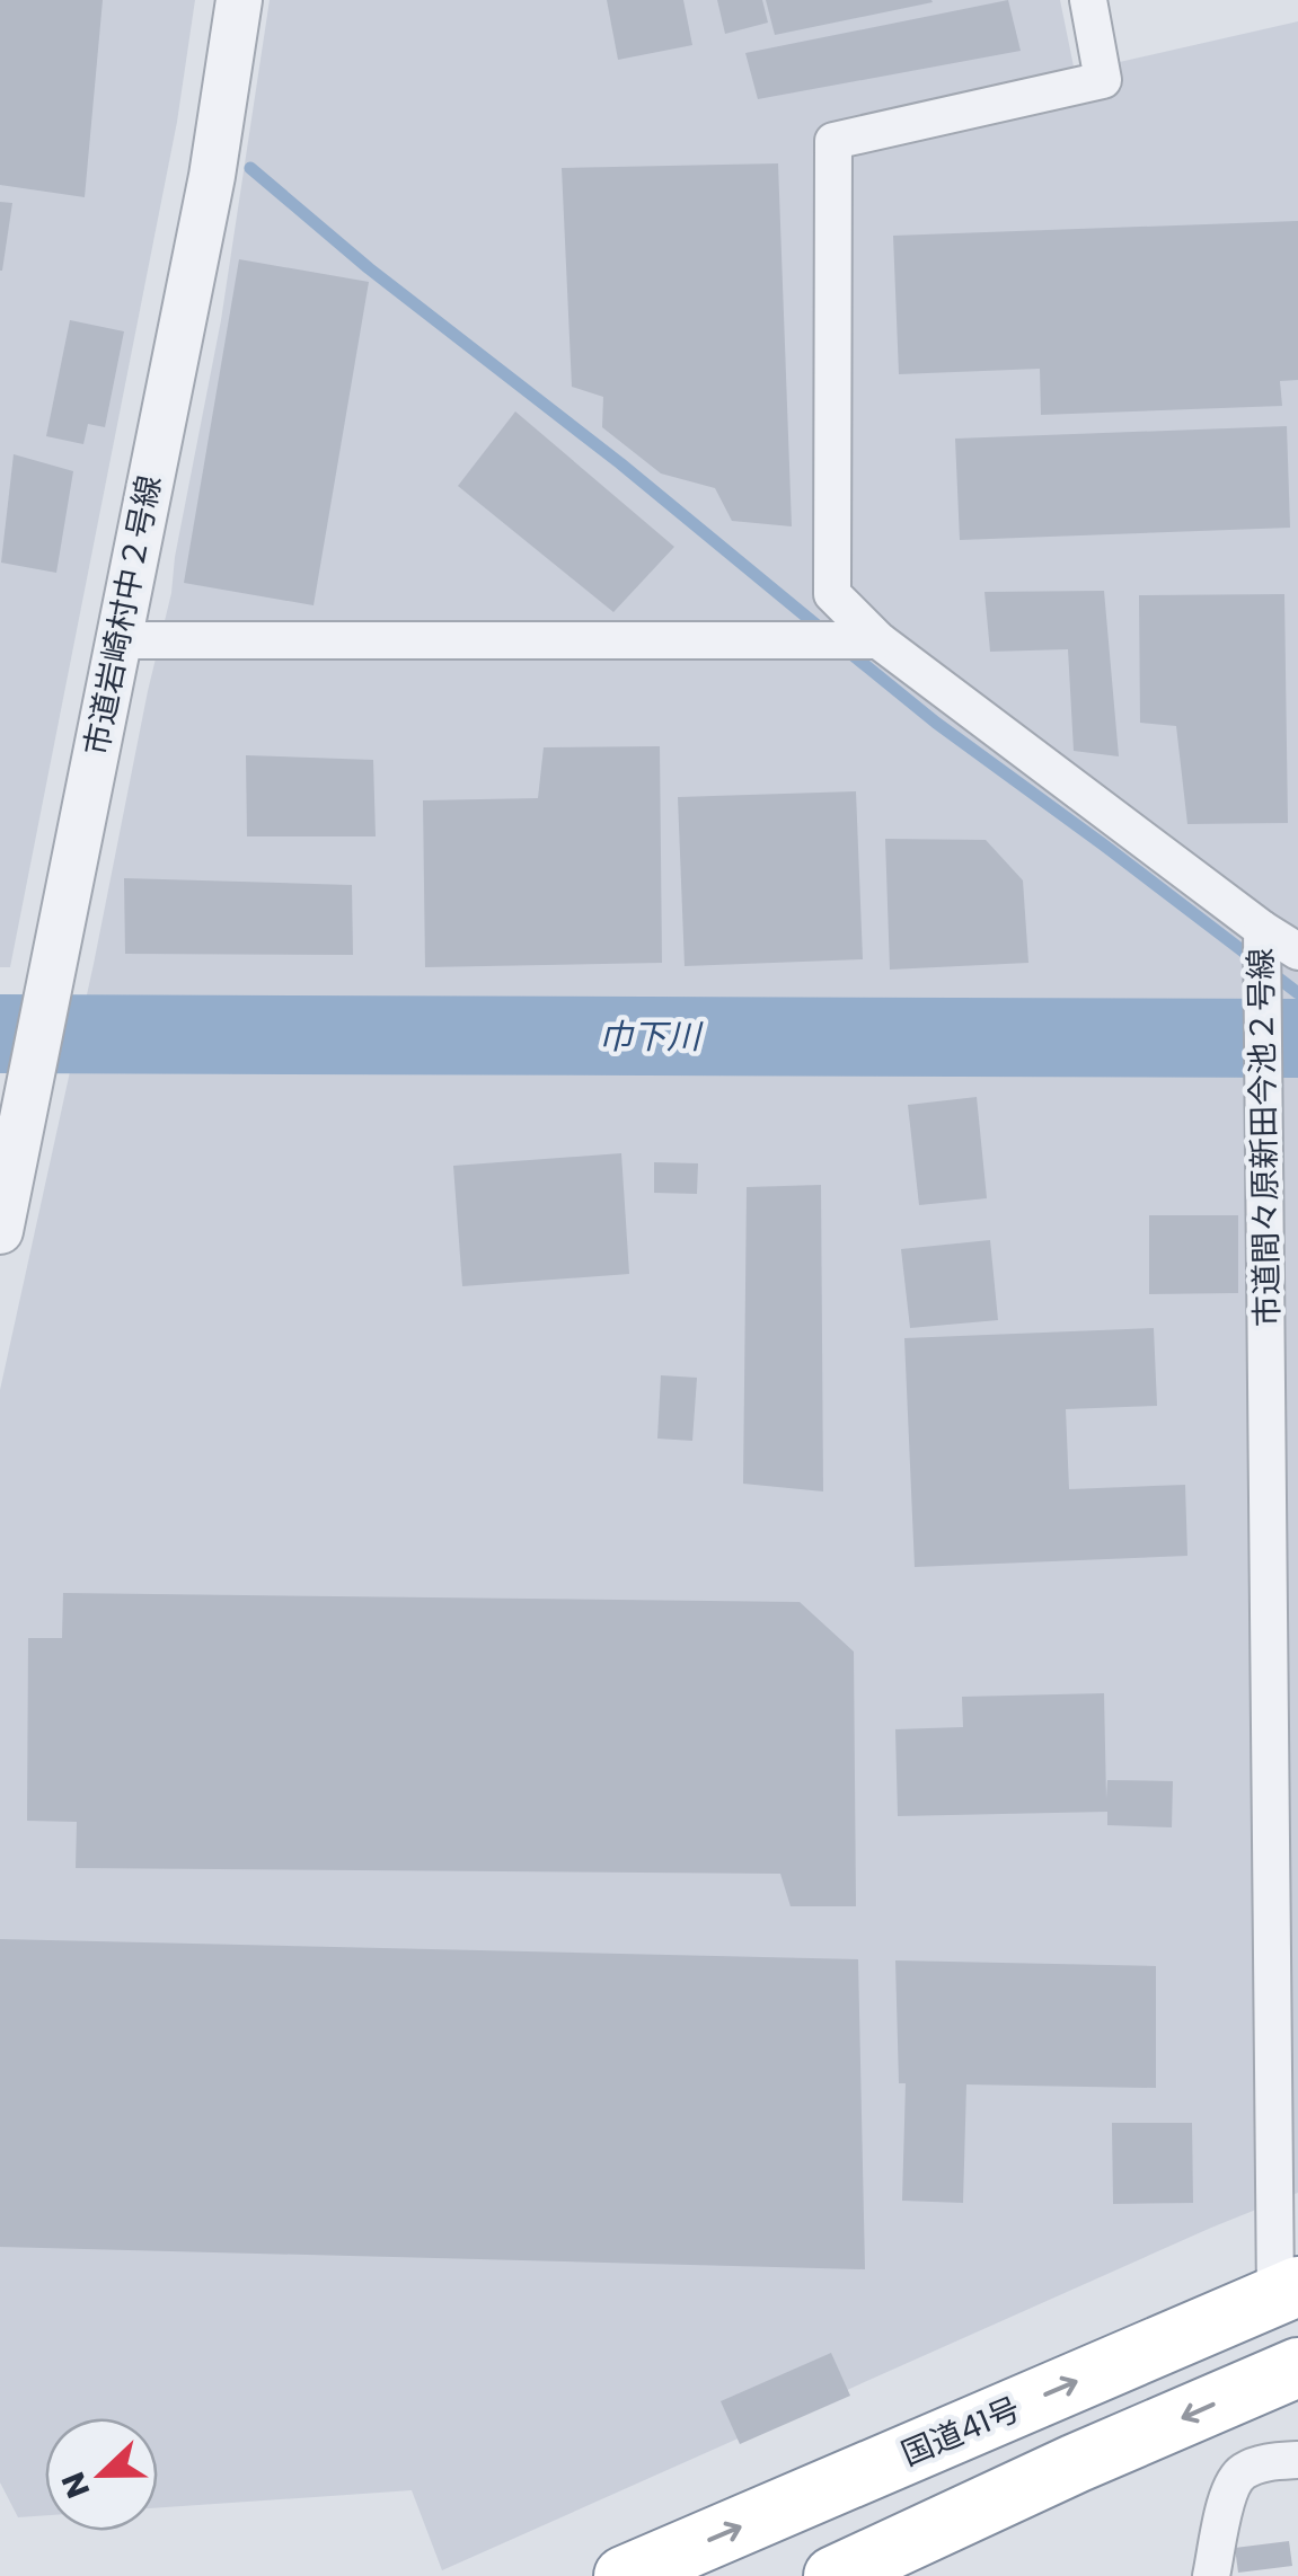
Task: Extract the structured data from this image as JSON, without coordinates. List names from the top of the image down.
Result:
{
  "streets": {
    "highway": ["国道41号"],
    "street": ["市道岩崎村中２号線", "市道間々原新田今池２号線"]
  },
  "crossings": [
    ["市道間々原新田今池２号線", "国道41号"]
  ],
  "water": ["巾下川"],
  "north": "left"
}
